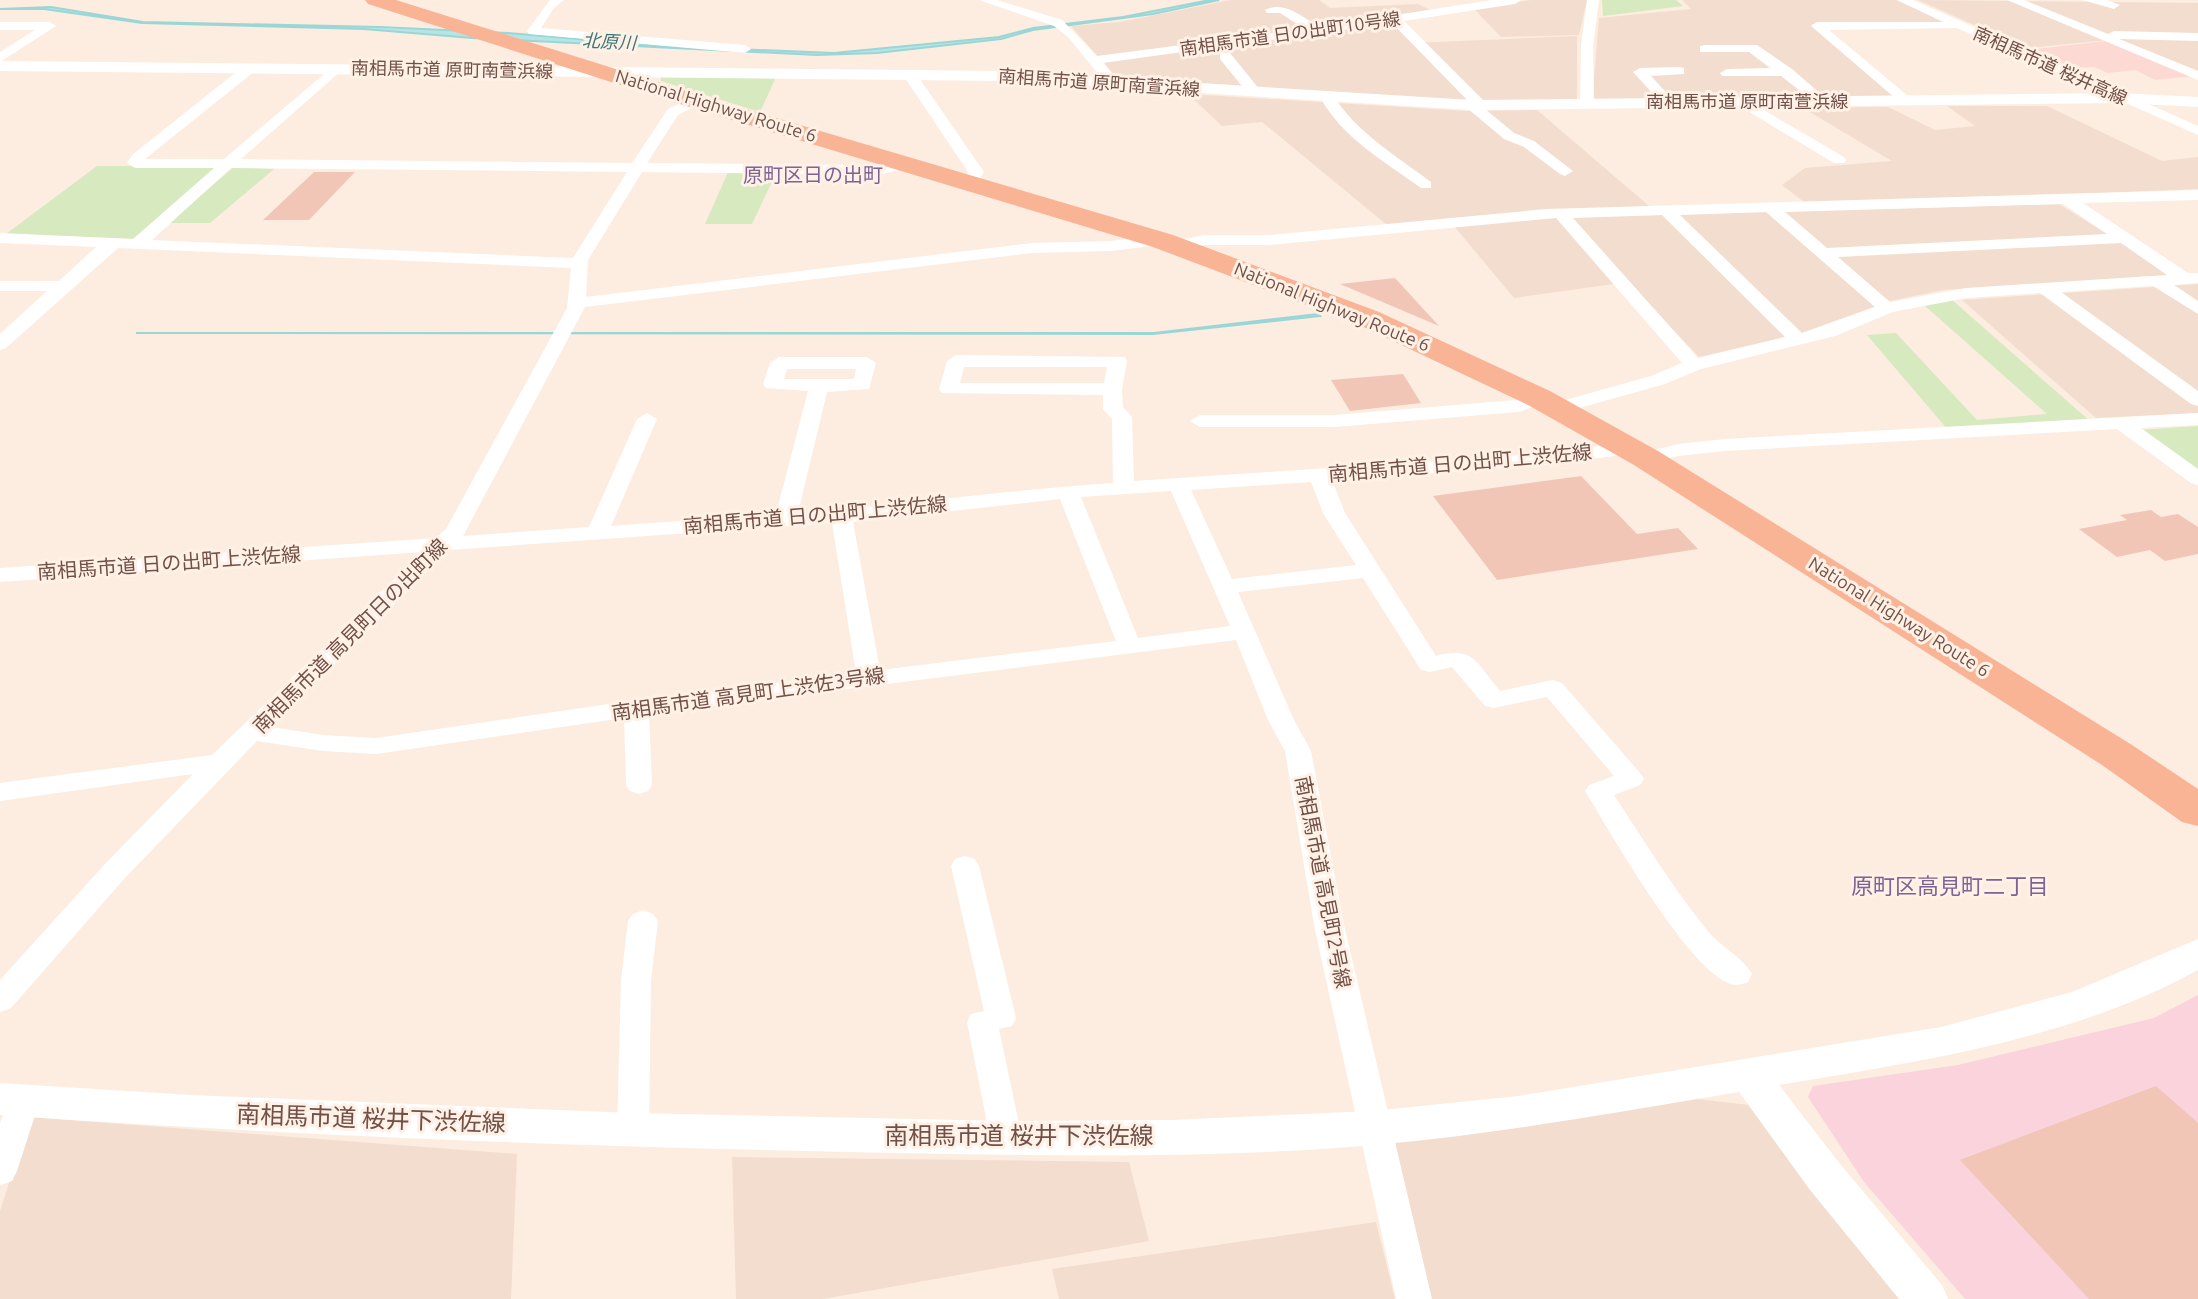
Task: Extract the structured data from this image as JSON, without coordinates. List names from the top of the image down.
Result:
{
  "streets": {
    "highway": ["National Highway Route 6"],
    "street": [
      "南相馬市道 日の出町10号線",
      "南相馬市道 桜井高線",
      "南相馬市道 原町南萱浜線",
      "南相馬市道 日の出町上渋佐線",
      "南相馬市道 高見町日の出町線",
      "南相馬市道 高見町上渋佐3号線",
      "南相馬市道 高見町2号線",
      "南相馬市道 桜井下渋佐線"
    ]
  },
  "crossings": [
    ["南相馬市道 桜井高線", "南相馬市道 原町南萱浜線"],
    ["南相馬市道 原町南萱浜線", "National Highway Route 6"],
    ["National Highway Route 6", "南相馬市道 日の出町上渋佐線"],
    ["National Highway Route 6", "南相馬市道 高見町日の出町線"],
    ["南相馬市道 日の出町上渋佐線", "南相馬市道 高見町日の出町線"],
    ["南相馬市道 日の出町上渋佐線", "南相馬市道 高見町2号線"],
    ["南相馬市道 高見町日の出町線", "南相馬市道 高見町上渋佐3号線"],
    ["南相馬市道 高見町上渋佐3号線", "南相馬市道 高見町2号線"],
    ["南相馬市道 高見町2号線", "南相馬市道 桜井下渋佐線"]
  ],
  "districts": ["原町区日の出町", "原町区高見町二丁目"],
  "water": ["北原川"]
}
